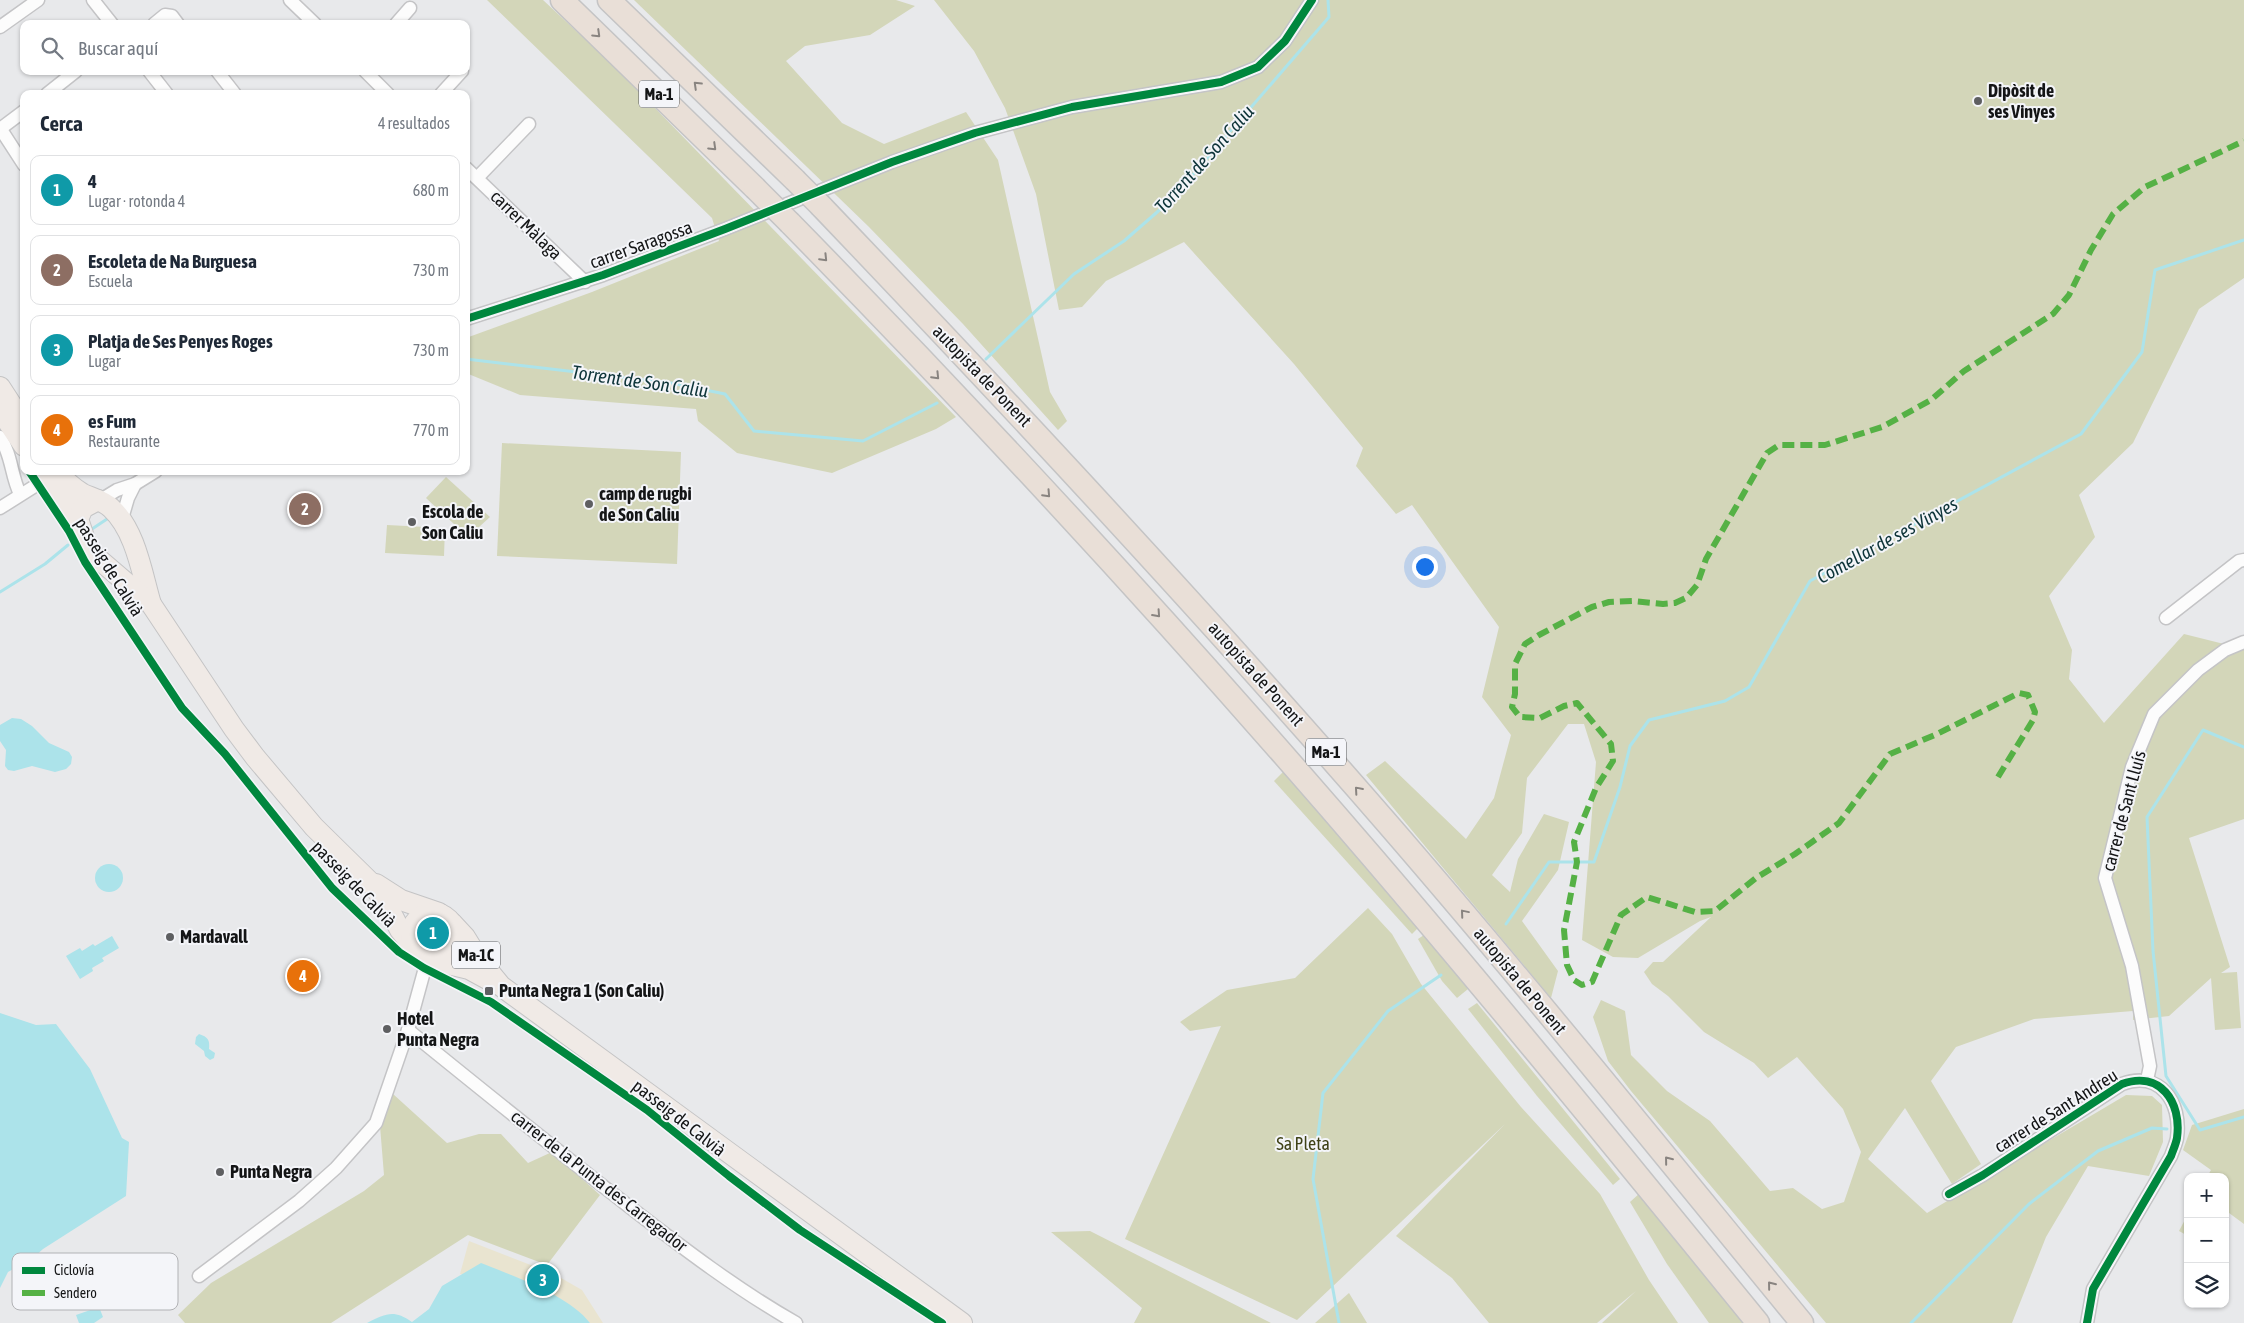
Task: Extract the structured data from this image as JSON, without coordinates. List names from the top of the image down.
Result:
{
  "streets": {
    "highway": ["Ma-1", "autopista de Ponent"],
    "main road": ["Ma-1C"],
    "street": [
      "carrer Màlaga",
      "carrer Saragossa",
      "carrer de Sant Lluís",
      "carrer de Sant Andreu",
      "carrer de la Punta des Carregador"
    ],
    "cycle path": ["passeig de Calvià"]
  },
  "crossings": [
    ["Ma-1", "carrer Saragossa"],
    ["Ma-1", "autopista de Ponent"],
    ["carrer Màlaga", "carrer Saragossa"],
    ["carrer Saragossa", "autopista de Ponent"],
    ["carrer de Sant Lluís", "carrer de Sant Andreu"]
  ],
  "water": ["Torrent de Son Caliu", "Comellar de ses Vinyes"],
  "parks": ["Sa Pleta"],
  "places": {
    "other": [
      "Dipòsit de ses Vinyes",
      "camp de rugbi de Son Caliu",
      "Escola de Son Caliu",
      "Mardavall",
      "Hotel Punta Negra",
      "Punta Negra"
    ],
    "transit": ["Punta Negra 1 (Son Caliu)"]
  },
  "legend": ["Ciclovía", "Sendero"],
  "page": {
    "search": "Buscar aquí",
    "heading": ["Cerca", "4 resultados"],
    "list": [
      {
        "mark": "1",
        "name": "4",
        "note": "Lugar · rotonda 4",
        "value": "680 m"
      },
      {
        "mark": "2",
        "name": "Escoleta de Na Burguesa",
        "note": "Escuela",
        "value": "730 m"
      },
      {
        "mark": "3",
        "name": "Platja de Ses Penyes Roges",
        "note": "Lugar",
        "value": "730 m"
      },
      {
        "mark": "4",
        "name": "es Fum",
        "note": "Restaurante",
        "value": "770 m"
      }
    ],
    "pins": [
      "2",
      "1",
      "4",
      "3"
    ],
    "map_buttons": ["+", "−"]
  }
}
